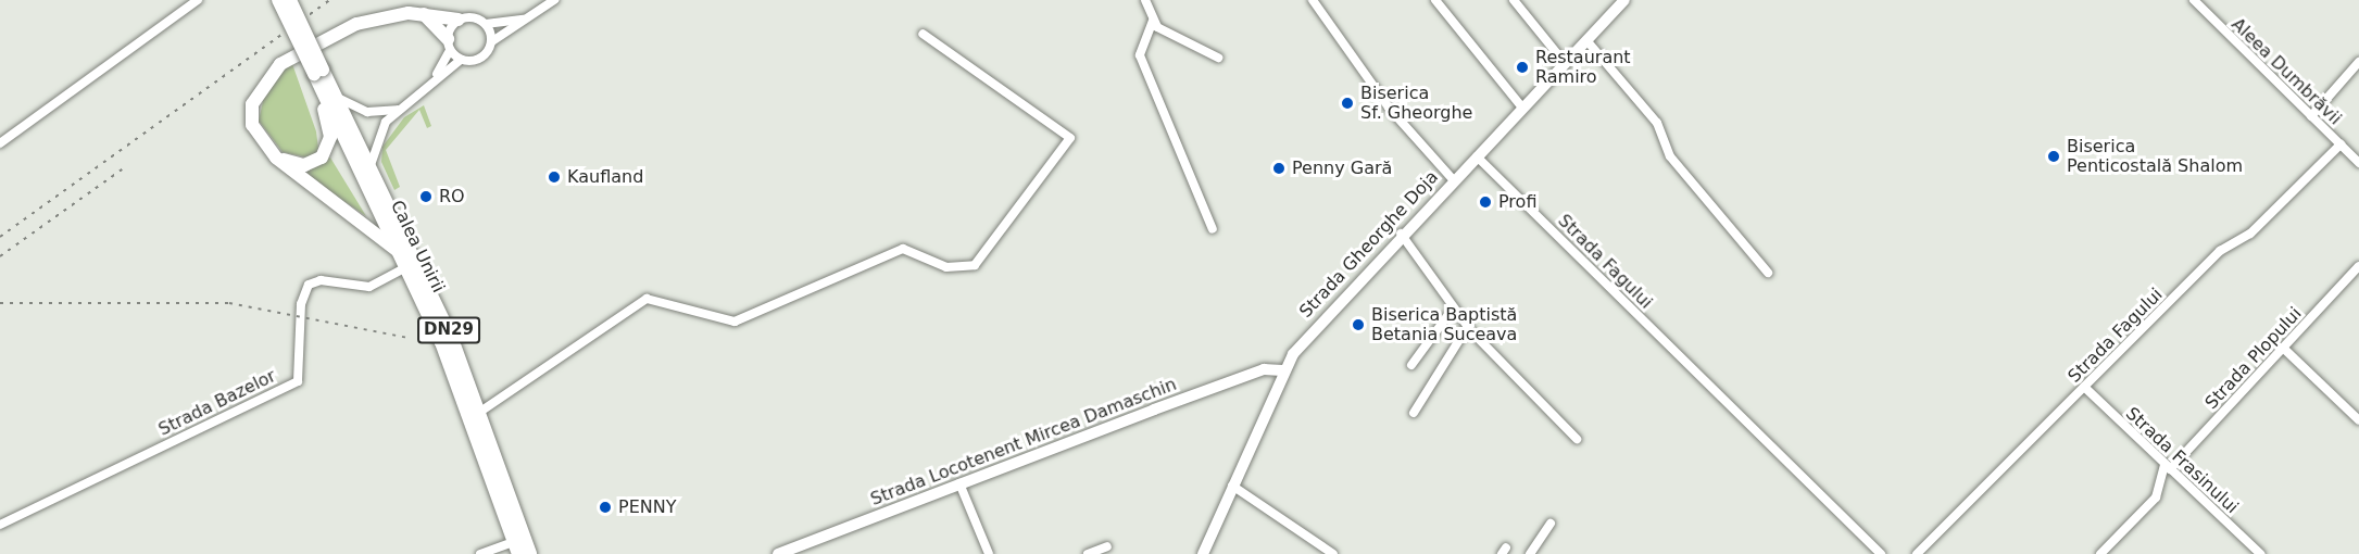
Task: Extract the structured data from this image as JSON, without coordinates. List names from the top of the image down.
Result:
{
  "streets": {
    "main road": [
      "Strada Gheorghe Doja",
      "Calea Unirii",
      "DN29",
      "Strada Locotenent Mircea Damaschin"
    ],
    "street": [
      "Aleea Dumbrăvii",
      "Strada Fagului",
      "Strada Plopului",
      "Strada Bazelor",
      "Strada Frasinului"
    ]
  },
  "crossings": [
    ["Aleea Dumbrăvii", "Strada Fagului"],
    ["Strada Gheorghe Doja", "Strada Fagului"],
    ["Strada Gheorghe Doja", "Strada Locotenent Mircea Damaschin"],
    ["Calea Unirii", "Strada Bazelor"],
    ["Strada Fagului", "Strada Frasinului"],
    ["Strada Plopului", "Strada Frasinului"]
  ],
  "places": [
    "Restaurant Ramiro",
    "Biserica Sf. Gheorghe",
    "Biserica Penticostală Shalom",
    "Penny Gară",
    "Kaufland",
    "RO",
    "Profi",
    "Biserica Baptistă Betania Suceava",
    "PENNY"
  ]
}
